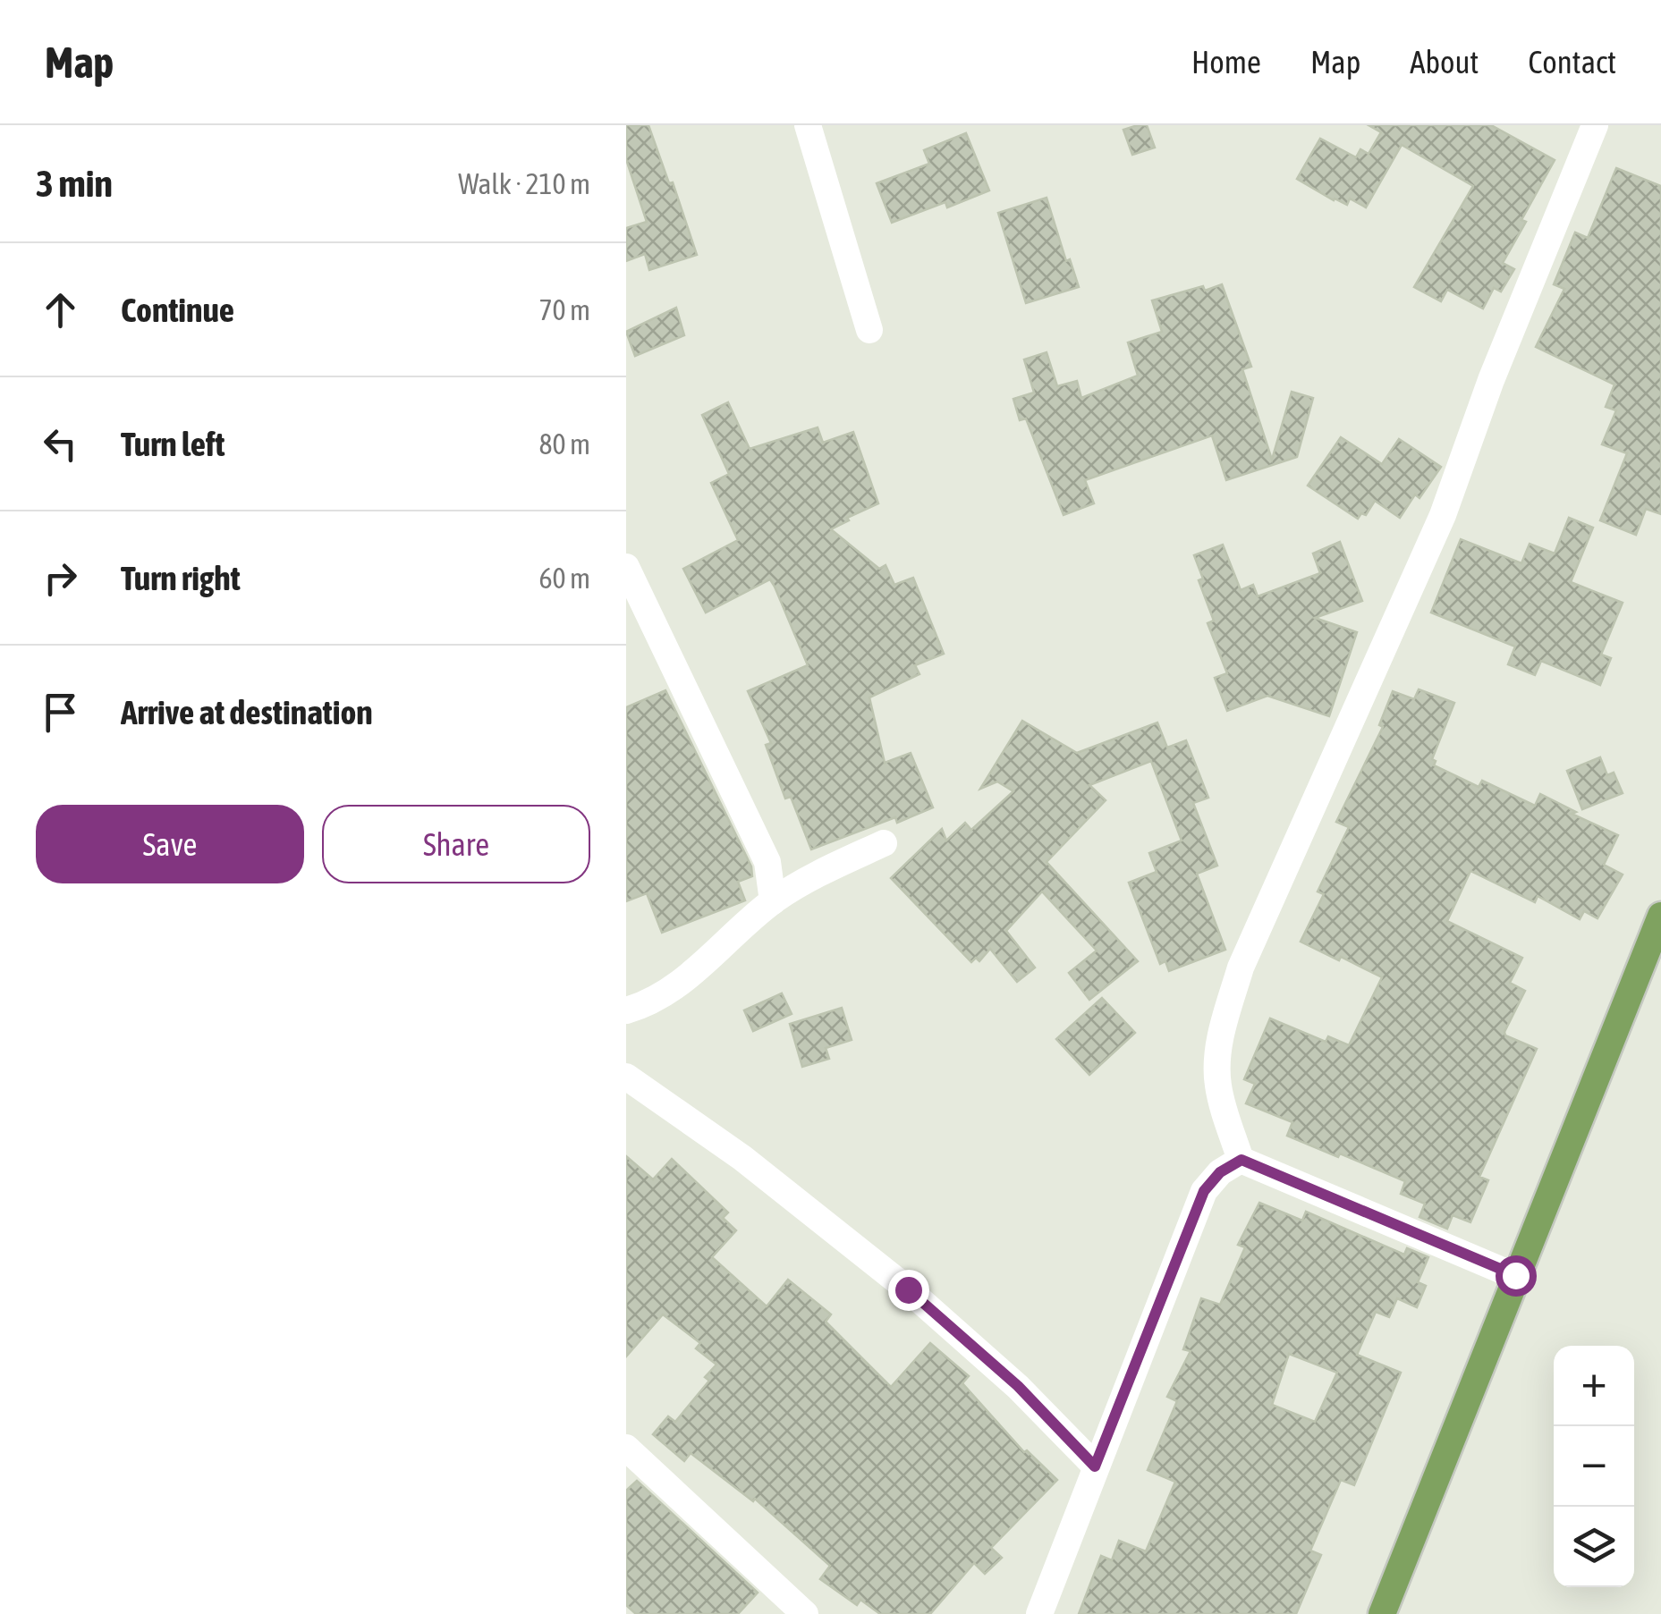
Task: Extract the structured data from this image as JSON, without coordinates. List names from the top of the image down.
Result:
{
  "page": {
    "header": "Map",
    "nav": [
      "Home",
      "Map",
      "About",
      "Contact"
    ],
    "heading": ["3 min", "Walk · 210 m"],
    "list": [
      ["Continue", "70 m"],
      ["Turn left", "80 m"],
      ["Turn right", "60 m"],
      "Arrive at destination"
    ],
    "buttons": ["Save", "Share"],
    "map_buttons": ["+", "−"]
  }
}
